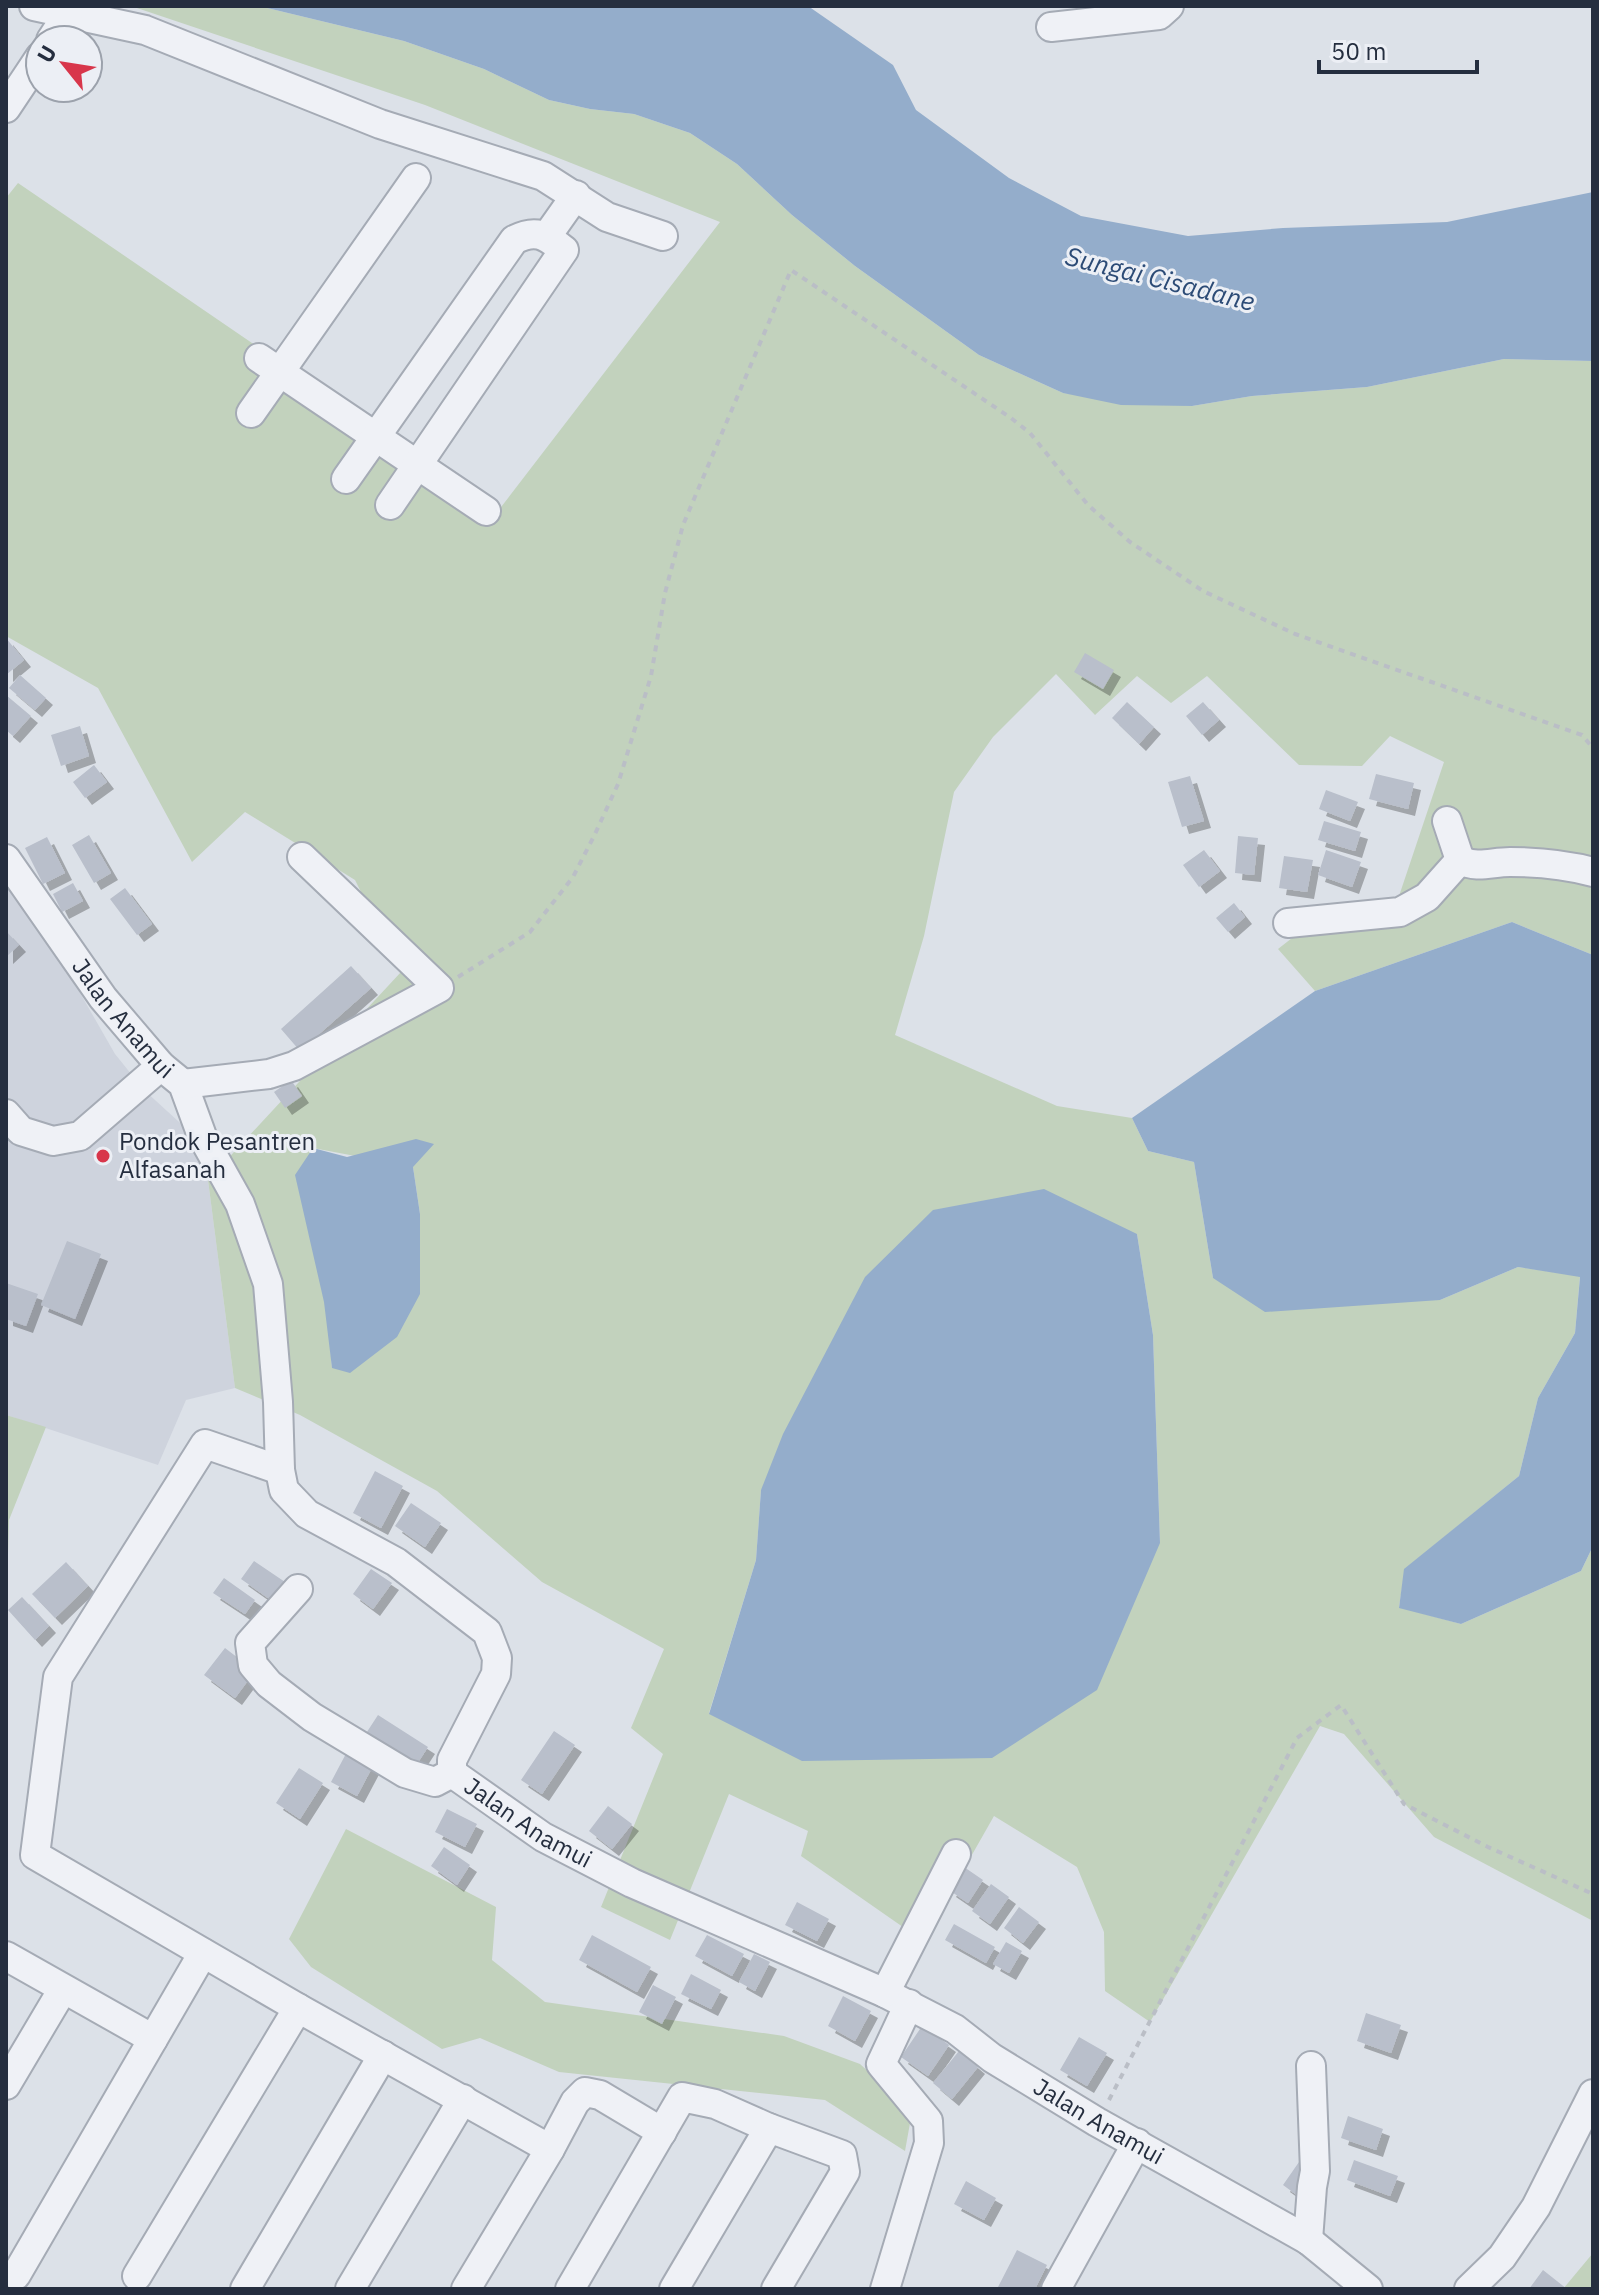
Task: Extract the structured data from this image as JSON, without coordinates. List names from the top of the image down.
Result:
{
  "streets": {
    "street": ["Jalan Anamui"]
  },
  "water": ["Sungai Cisadane"],
  "places": ["Pondok Pesantren Alfasanah"],
  "scale_bar": "50 m",
  "north": "top left"
}
